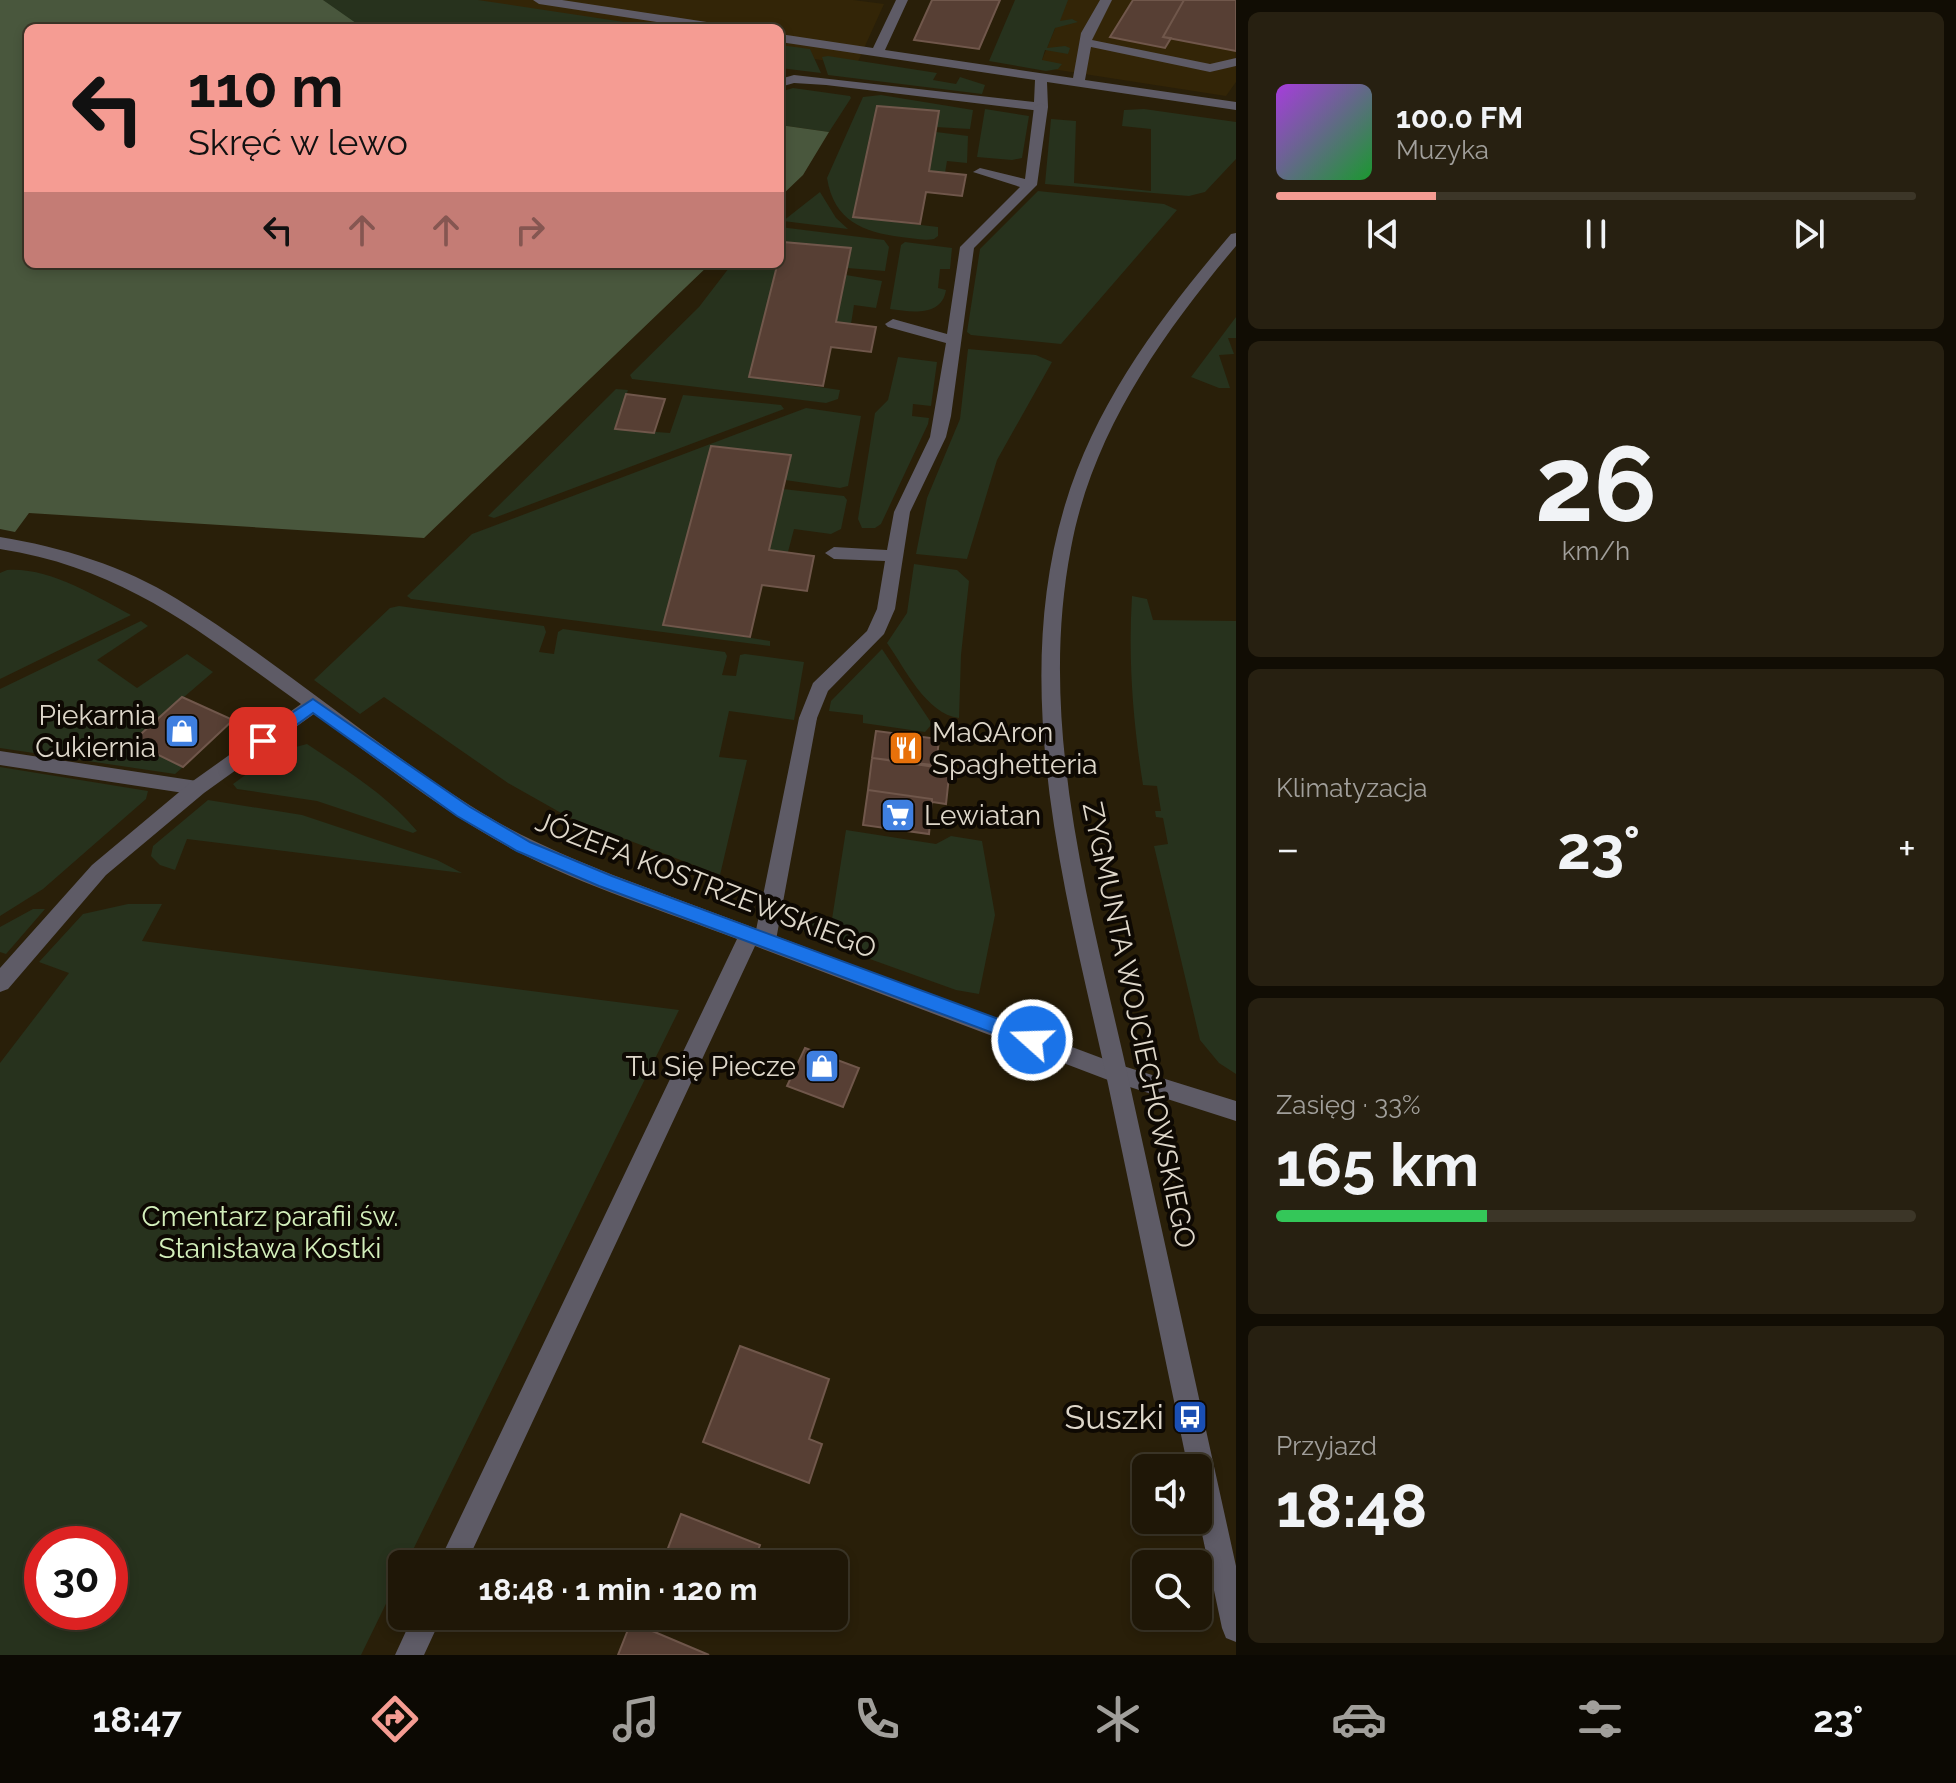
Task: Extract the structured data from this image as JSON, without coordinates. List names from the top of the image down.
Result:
{
  "streets": {
    "street": ["JÓZEFA KOSTRZEWSKIEGO", "ZYGMUNTA WOJCIECHOWSKIEGO"]
  },
  "crossings": [
    ["JÓZEFA KOSTRZEWSKIEGO", "ZYGMUNTA WOJCIECHOWSKIEGO"]
  ],
  "parks": ["Cmentarz parafii św. Stanisława Kostki"],
  "places": {
    "shop": ["Piekarnia Cukiernia", "Tu Się Piecze"],
    "restaurant": ["MaQAron Spaghetteria"],
    "supermarket": ["Lewiatan"],
    "bus stop": ["Suszki"]
  },
  "page": {
    "turn": ["110 m", "Skręć w lewo"],
    "song": ["100.0 FM", "Muzyka"],
    "tile": [
      ["26", "km/h"],
      "Klimatyzacja",
      ["Zasięg · 33%", "165 km"],
      ["Przyjazd", "18:48"]
    ],
    "heat": ["−", "23°", "+"],
    "limit": "30",
    "trip": "18:48 · 1 min · 120 m",
    "tabs": ["18:47", "23°"]
  }
}
